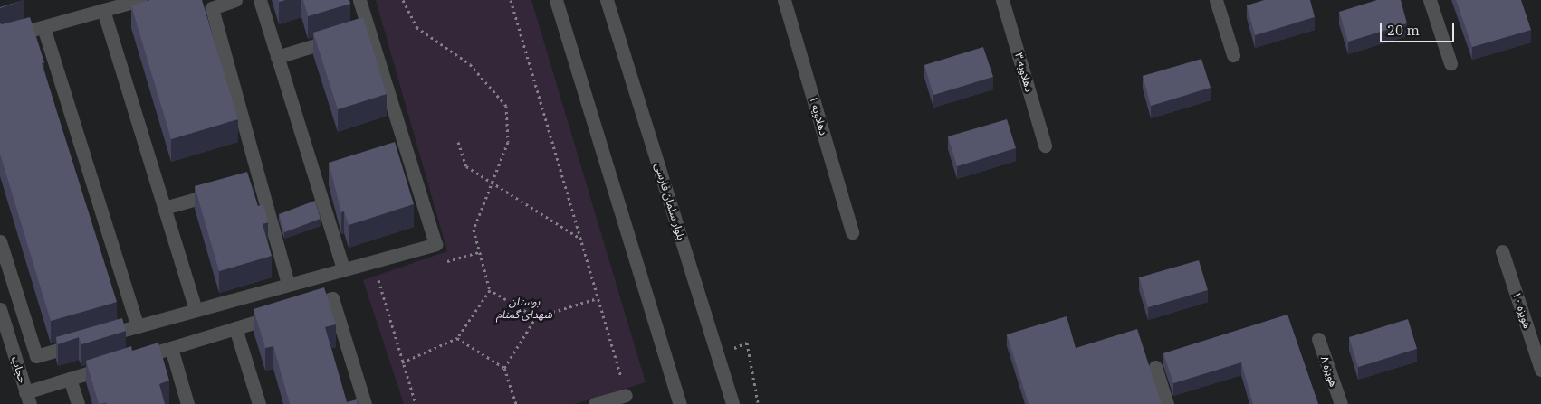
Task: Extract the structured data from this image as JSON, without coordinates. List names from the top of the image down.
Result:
{
  "streets": {
    "street": [
      "دهلاویه ۳",
      "دهلاویه ۱",
      "بلوار سلمان فارسی",
      "هویزه ۱۰",
      "حجاب",
      "هویزه ۸"
    ]
  },
  "parks": ["بوستان شهدای گمنام"],
  "scale_bar": "20 m"
}
